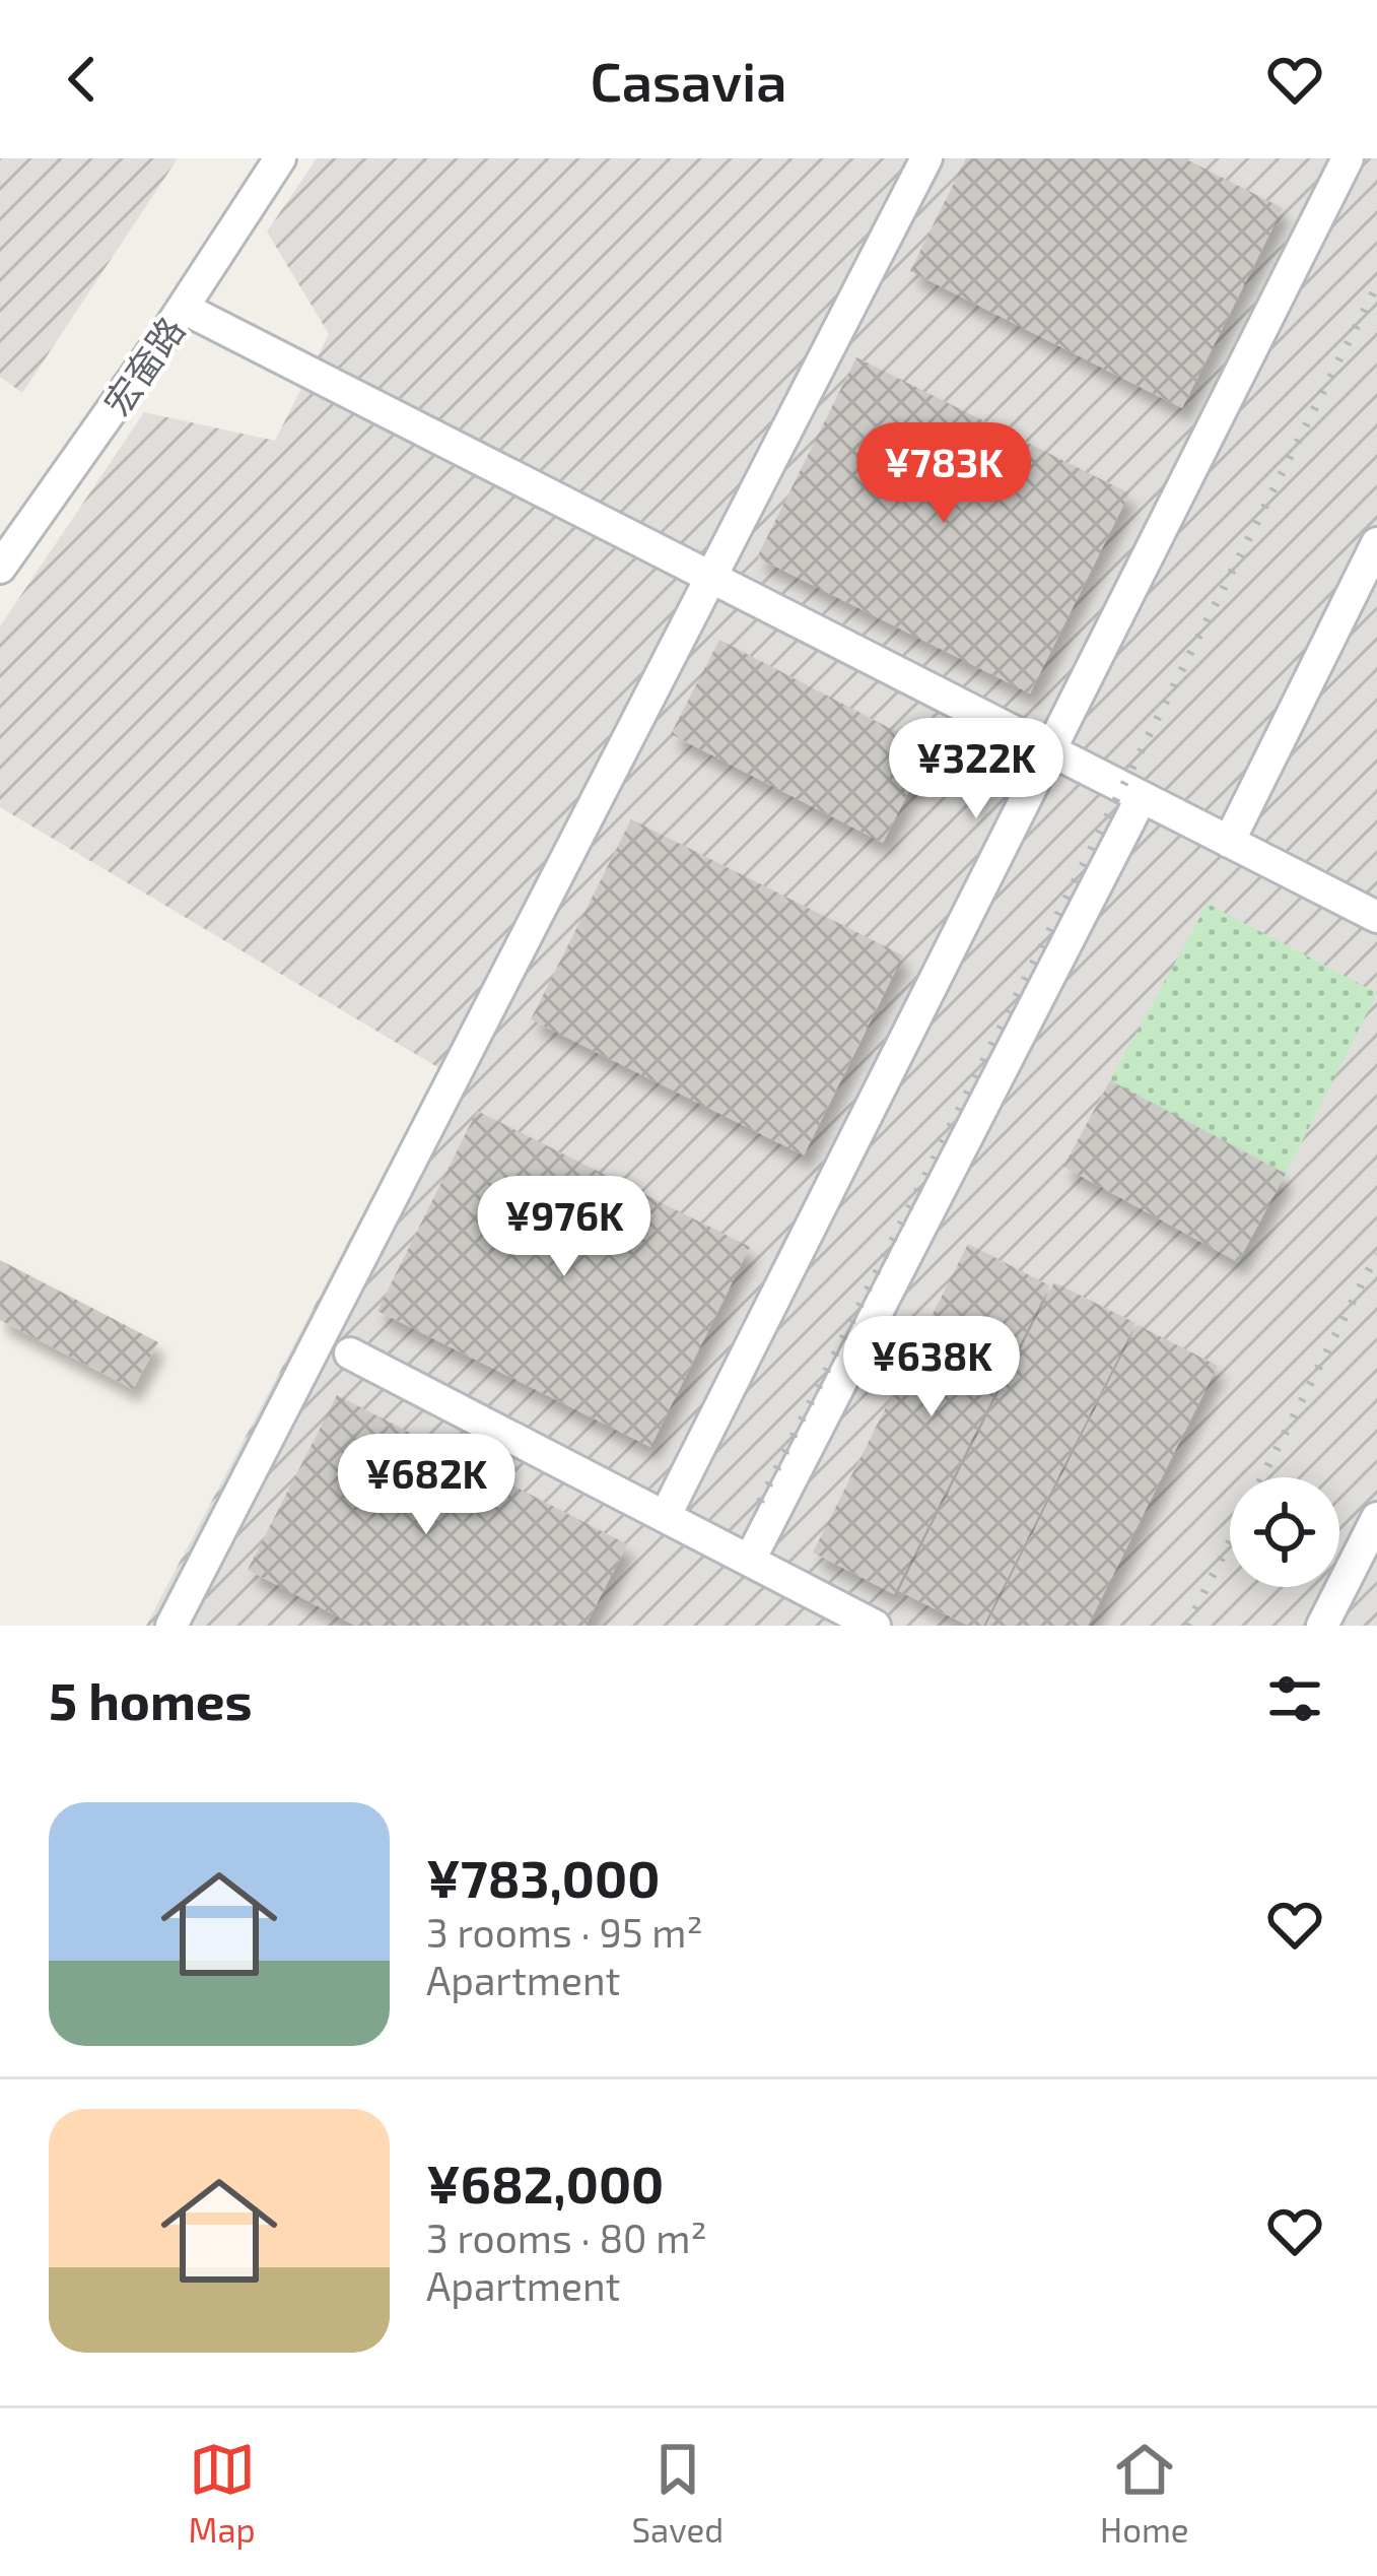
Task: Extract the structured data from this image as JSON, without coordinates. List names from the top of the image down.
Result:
{
  "streets": {
    "street": ["宏奤路"]
  },
  "page": {
    "header": "Casavia",
    "price": [
      "¥783K",
      "¥322K",
      "¥976K",
      "¥638K",
      "¥682K"
    ],
    "heading": "5 homes",
    "list": [
      {
        "name": "¥783,000",
        "note": "3 rooms · 95 m² · Apartment"
      },
      {
        "name": "¥682,000",
        "note": "3 rooms · 80 m² · Apartment"
      }
    ],
    "tabs": ["Map", "Saved", "Home"]
  }
}
